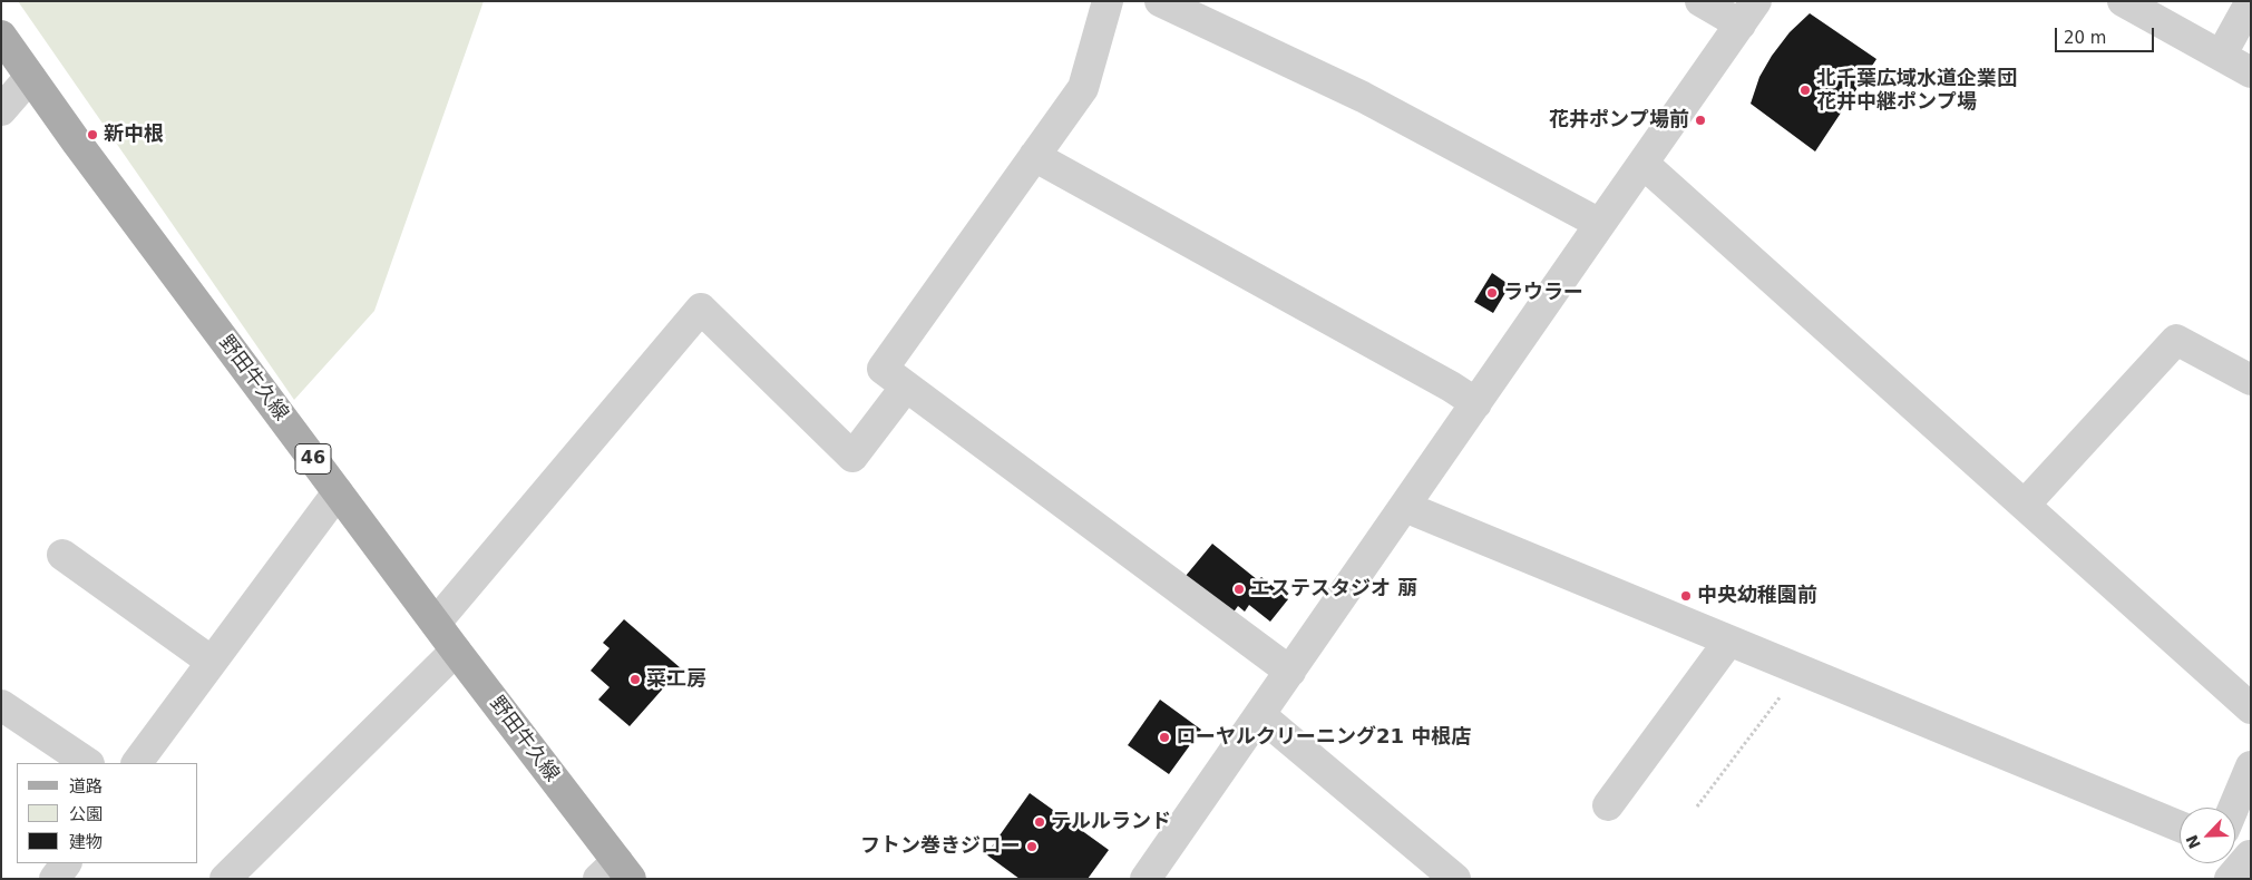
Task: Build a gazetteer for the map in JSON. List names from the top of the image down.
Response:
{
  "streets": {
    "main road": ["野田牛久線", "46"]
  },
  "places": [
    "北千葉広域水道企業団 花井中継ポンプ場",
    "花井ポンプ場前",
    "新中根",
    "ラウラー",
    "エステスタジオ 萠",
    "中央幼稚園前",
    "菜工房",
    "ローヤルクリーニング21 中根店",
    "テルルランド",
    "フトン巻きジロー"
  ],
  "legend": ["道路", "公園", "建物"],
  "scale_bar": "20 m",
  "north": "bottom left"
}
